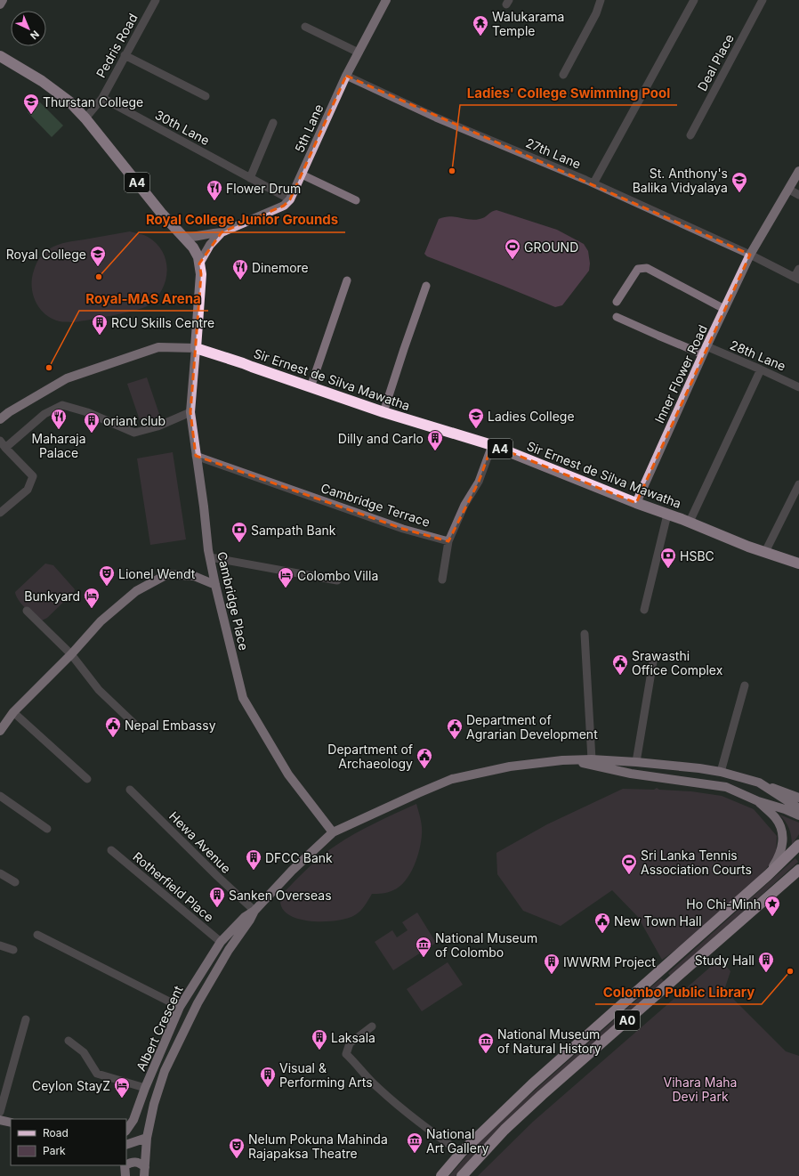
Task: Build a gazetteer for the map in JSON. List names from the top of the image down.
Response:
{
  "streets": {
    "highway": ["A4", "Sir Ernest de Silva Mawatha", "A0"],
    "main road": [
      "5th Lane",
      "Inner Flower Road",
      "Cambridge Place",
      "Albert Crescent"
    ],
    "street": [
      "Pedris Road",
      "Deal Place",
      "30th Lane",
      "27th Lane",
      "28th Lane",
      "Cambridge Terrace",
      "Hewa Avenue",
      "Rotherfield Place"
    ]
  },
  "crossings": [
    ["Pedris Road", "30th Lane"],
    ["Pedris Road", "A4"],
    ["30th Lane", "5th Lane"],
    ["5th Lane", "27th Lane"],
    ["27th Lane", "Inner Flower Road"],
    ["A4", "Sir Ernest de Silva Mawatha"],
    ["A4", "Cambridge Place"],
    ["28th Lane", "Inner Flower Road"],
    ["Inner Flower Road", "Sir Ernest de Silva Mawatha"],
    ["Sir Ernest de Silva Mawatha", "Cambridge Place"],
    ["Cambridge Terrace", "Cambridge Place"],
    ["Cambridge Place", "Albert Crescent"],
    ["Hewa Avenue", "Albert Crescent"],
    ["Rotherfield Place", "Albert Crescent"]
  ],
  "parks": ["Vihara Maha Devi Park"],
  "places": {
    "temple": ["Walukarama Temple"],
    "school or university": [
      "Thurstan College",
      "St. Anthony's Balika Vidyalaya",
      "Royal College",
      "Ladies College"
    ],
    "other": [
      "Ladies' College Swimming Pool",
      "Royal College Junior Grounds",
      "Royal-MAS Arena",
      "Colombo Public Library"
    ],
    "restaurant": ["Flower Drum", "Dinemore", "Maharaja Palace"],
    "sports": ["GROUND", "Sri Lanka Tennis Association Courts"],
    "building": [
      "RCU Skills Centre",
      "oriant club",
      "Dilly and Carlo",
      "DFCC Bank",
      "Sanken Overseas",
      "Study Hall",
      "IWWRM Project",
      "Laksala",
      "Visual & Performing Arts"
    ],
    "bank": ["Sampath Bank", "HSBC"],
    "theatre": ["Lionel Wendt", "Nelum Pokuna Mahinda Rajapaksa Theatre"],
    "hotel": ["Colombo Villa", "Bunkyard", "Ceylon StayZ"],
    "public building": [
      "Srawasthi Office Complex",
      "Nepal Embassy",
      "Department of Agrarian Development",
      "Department of Archaeology",
      "New Town Hall"
    ],
    "place": ["Ho Chi-Minh"],
    "museum": ["National Museum of Colombo", "National Museum of Natural History", "National Art Gallery"]
  },
  "legend": ["Road", "Park"],
  "north": "bottom right"
}
